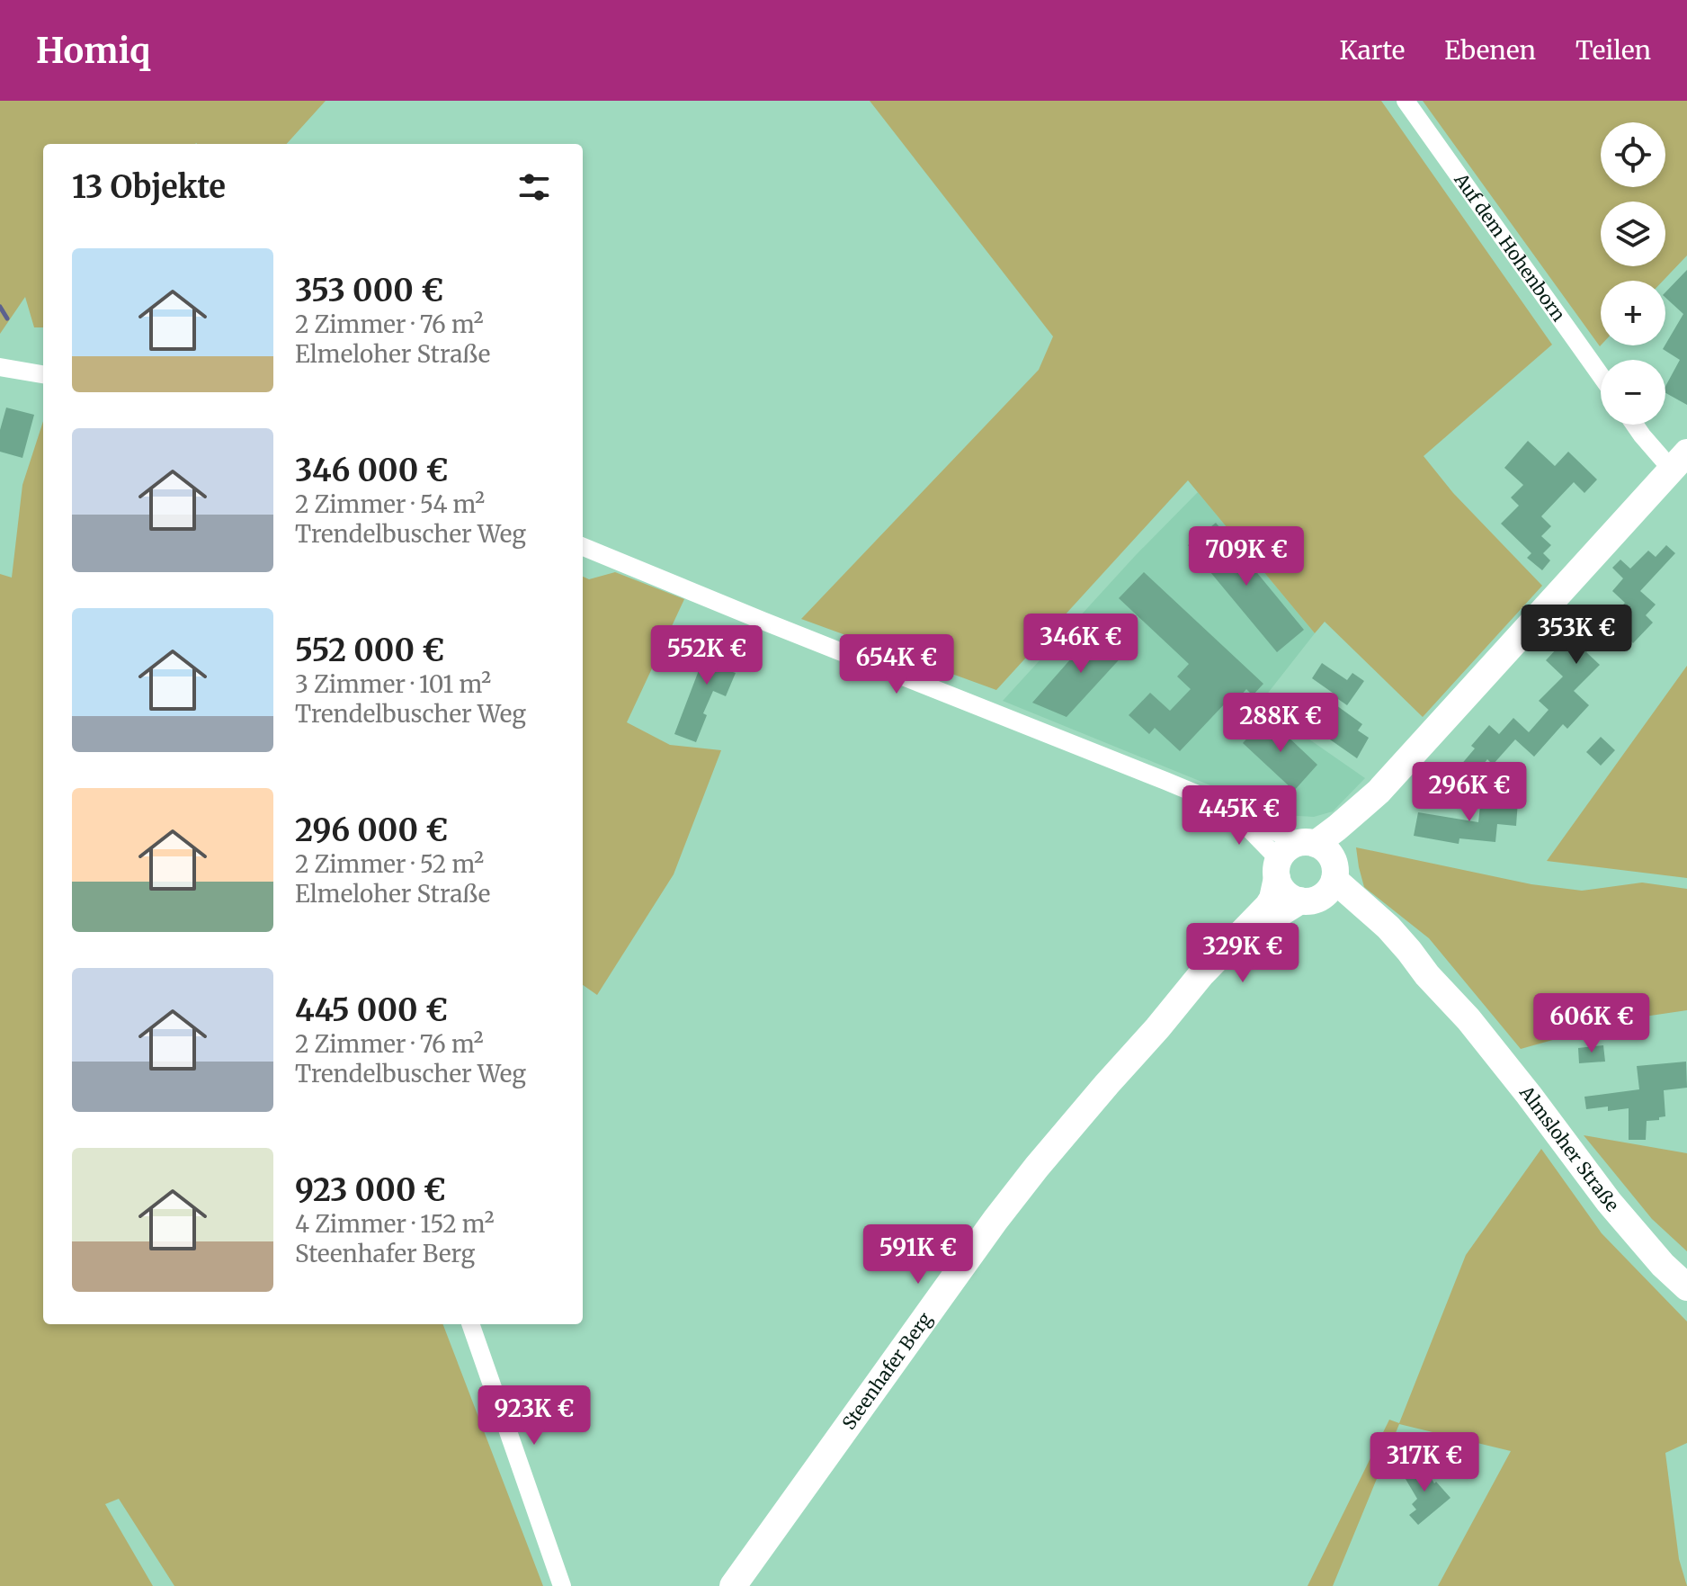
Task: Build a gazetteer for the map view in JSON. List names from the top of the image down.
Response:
{
  "streets": {
    "street": ["Auf dem Hohenborn", "Almsloher Straße", "Steenhafer Berg"]
  },
  "crossings": [
    ["Almsloher Straße", "Steenhafer Berg"]
  ],
  "page": {
    "header": "Homiq",
    "nav": ["Karte", "Ebenen", "Teilen"],
    "map_buttons": ["+", "−"],
    "heading": "13 Objekte",
    "list": [
      {
        "name": "353 000 €",
        "note": "2 Zimmer · 76 m² · Elmeloher Straße"
      },
      {
        "name": "346 000 €",
        "note": "2 Zimmer · 54 m² · Trendelbuscher Weg"
      },
      {
        "name": "552 000 €",
        "note": "3 Zimmer · 101 m² · Trendelbuscher Weg"
      },
      {
        "name": "296 000 €",
        "note": "2 Zimmer · 52 m² · Elmeloher Straße"
      },
      {
        "name": "445 000 €",
        "note": "2 Zimmer · 76 m² · Trendelbuscher Weg"
      },
      {
        "name": "923 000 €",
        "note": "4 Zimmer · 152 m² · Steenhafer Berg"
      }
    ],
    "price": [
      "709K €",
      "353K €",
      "346K €",
      "552K €",
      "654K €",
      "288K €",
      "296K €",
      "445K €",
      "329K €",
      "606K €",
      "591K €",
      "923K €",
      "317K €"
    ]
  }
}
